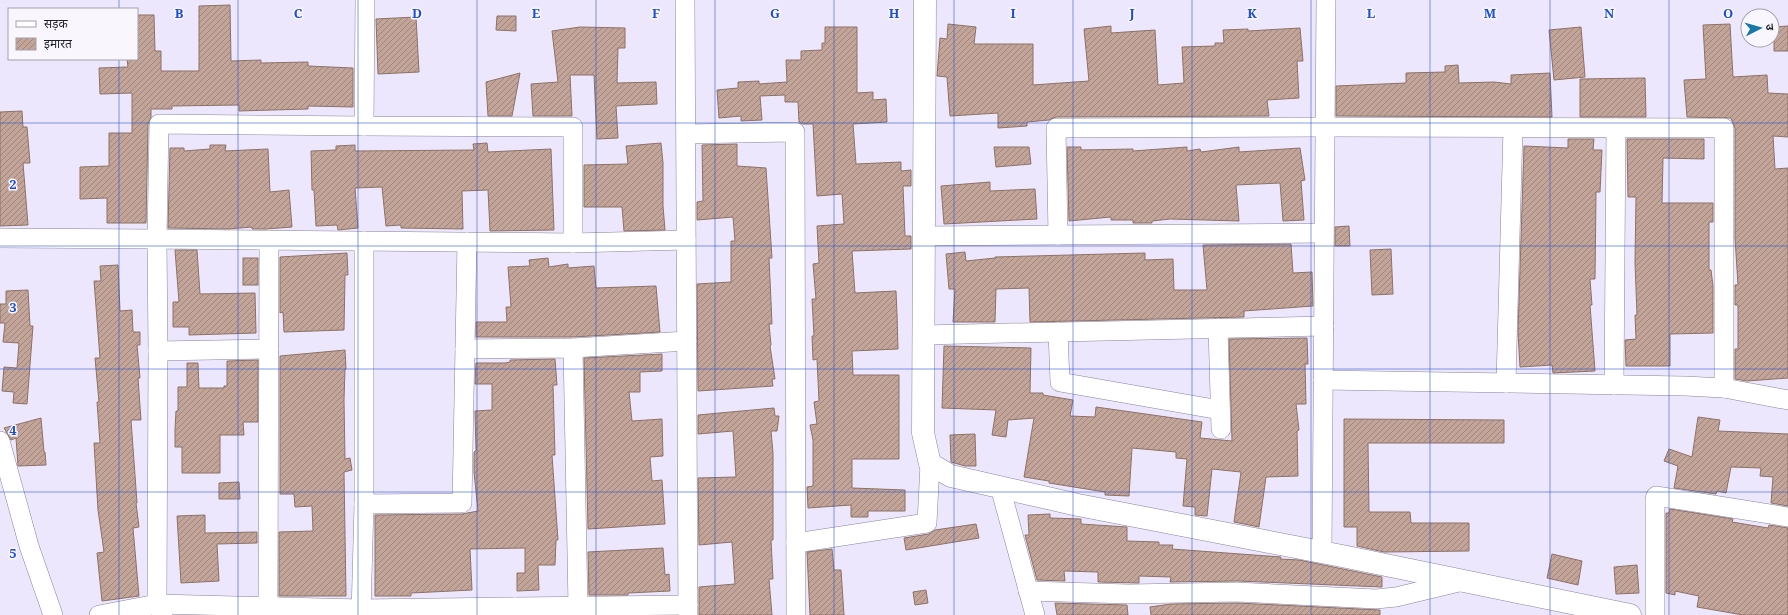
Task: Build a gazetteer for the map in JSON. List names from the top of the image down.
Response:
{
  "legend": ["सड़क", "इमारत"],
  "north": "right",
  "grid": {
    "columns": [
      "B",
      "C",
      "D",
      "E",
      "F",
      "G",
      "H",
      "I",
      "J",
      "K",
      "L",
      "M",
      "N",
      "O"
    ],
    "rows": [
      "2",
      "3",
      "4",
      "5"
    ]
  }
}
